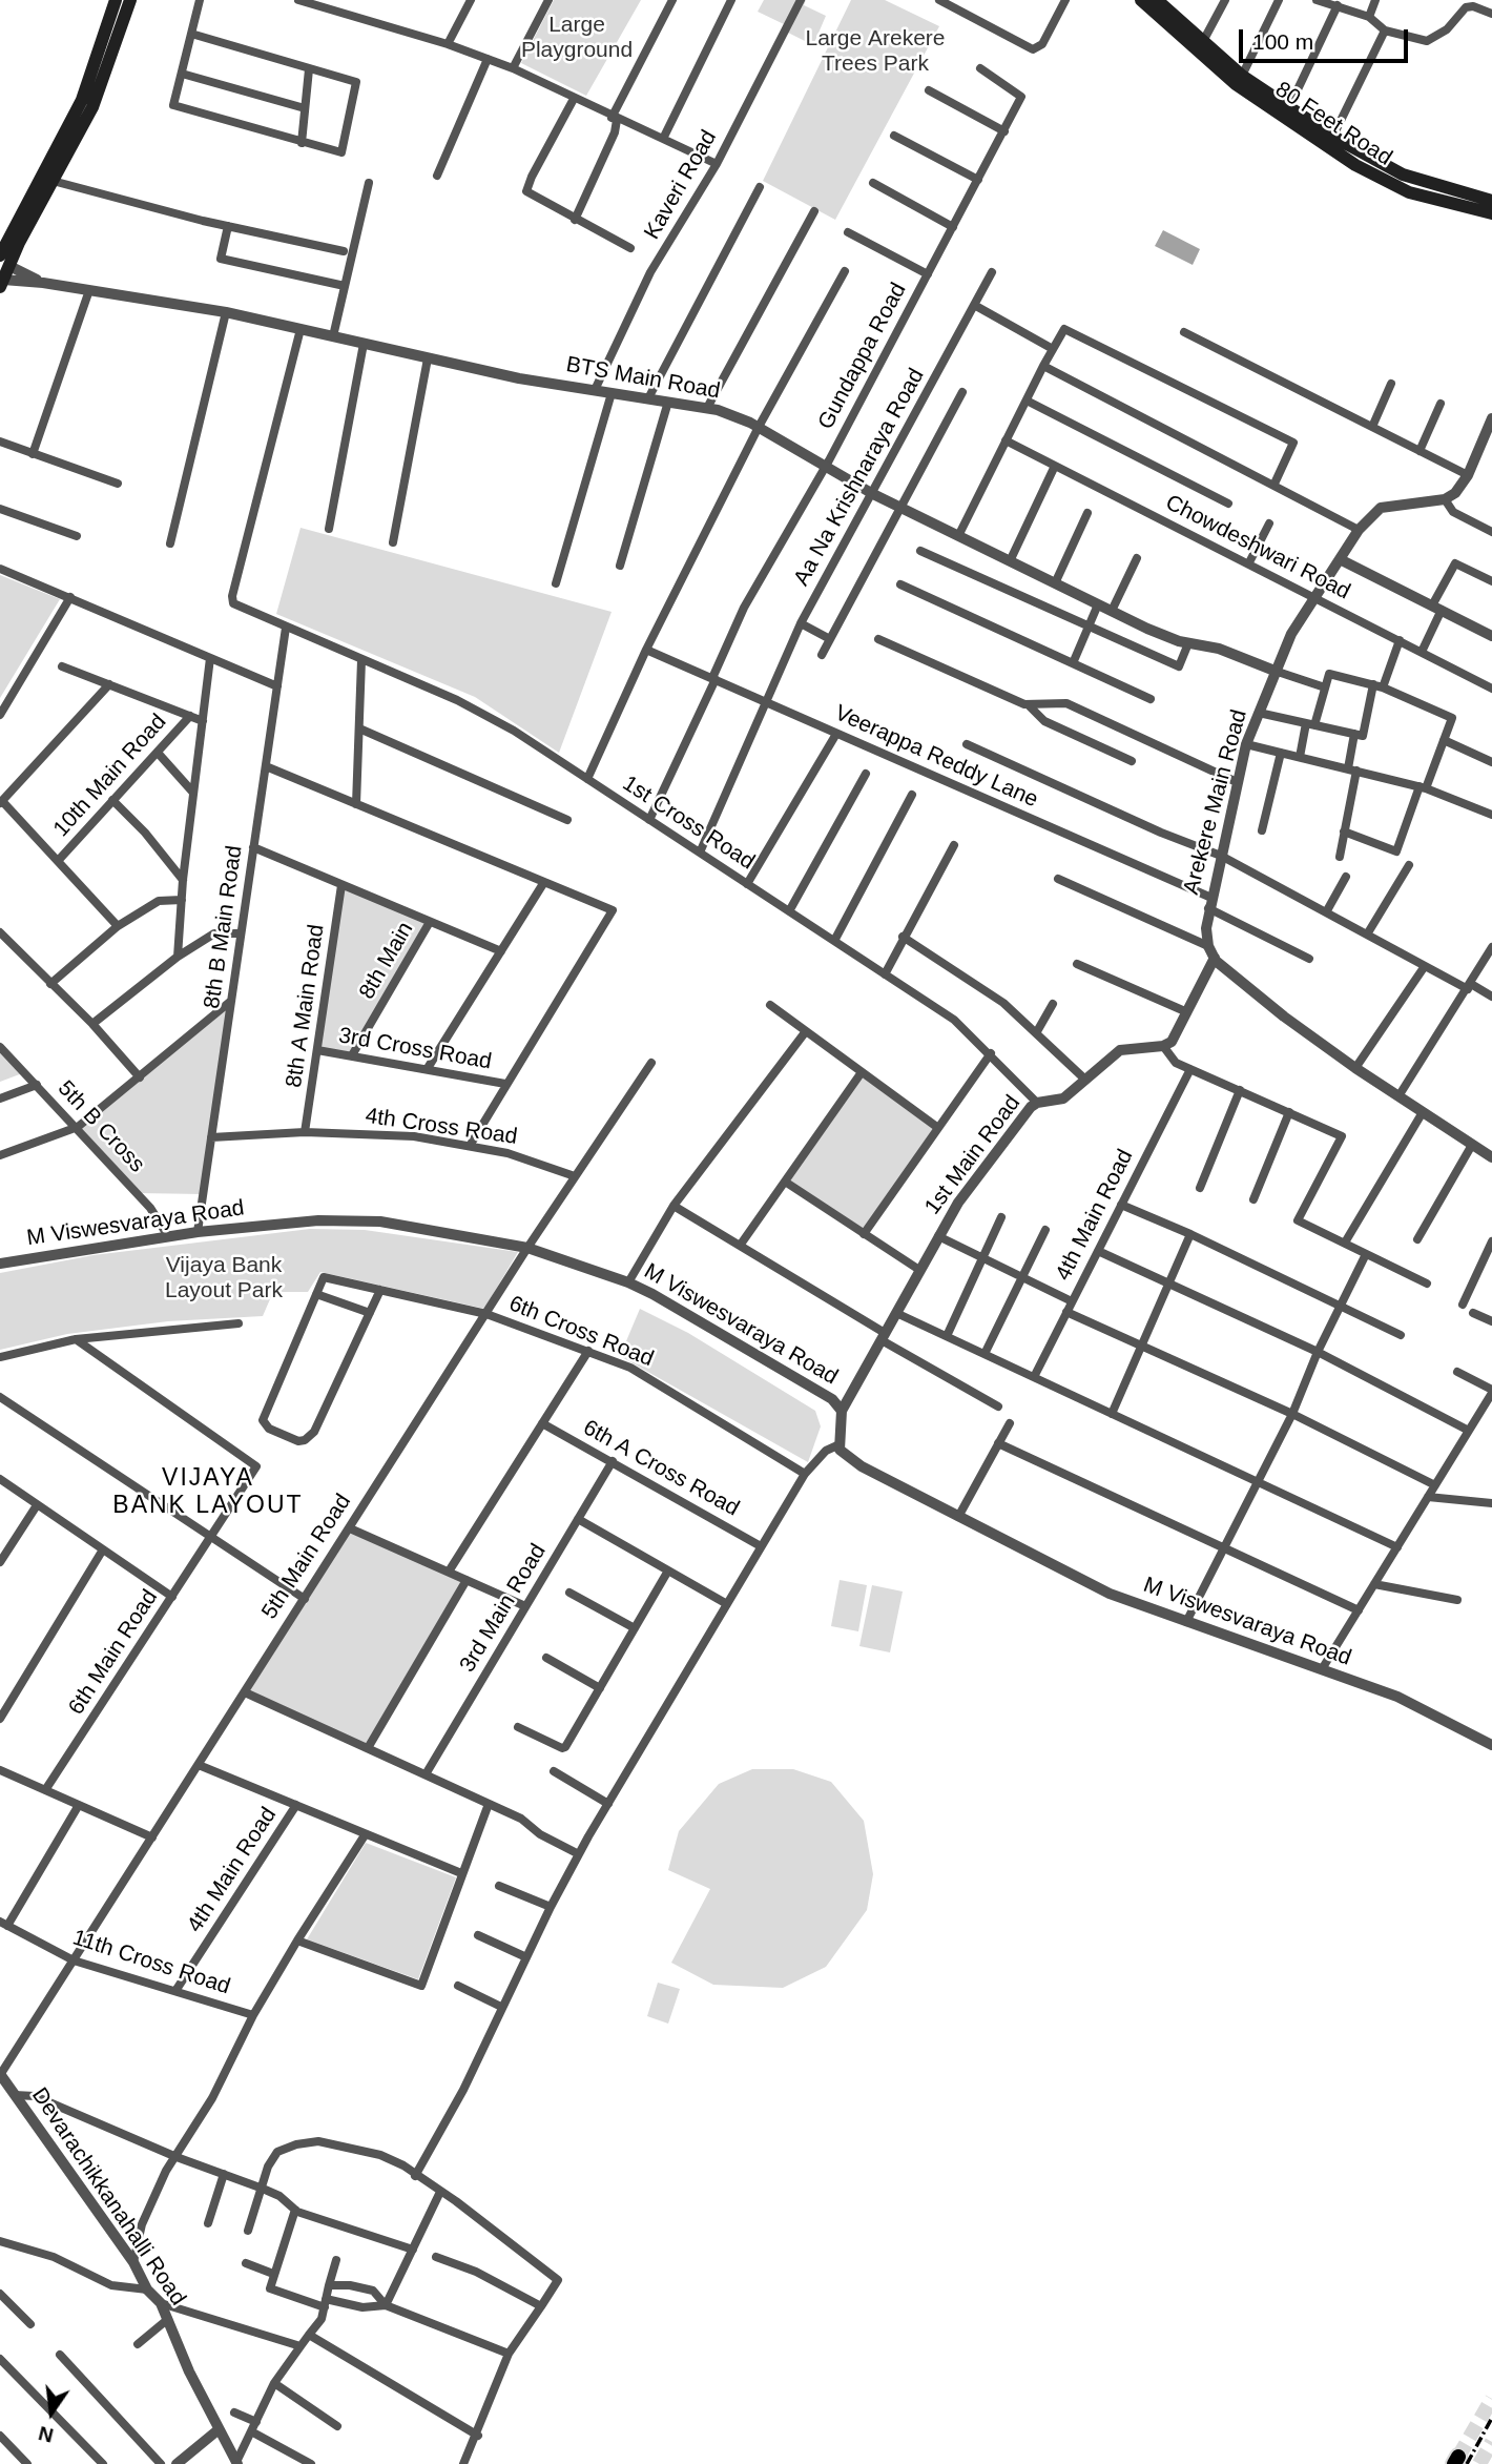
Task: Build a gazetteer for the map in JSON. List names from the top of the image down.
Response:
{
  "streets": {
    "main road": ["80 Feet Road"],
    "street": [
      "Kaveri Road",
      "Gundappa Road",
      "BTS Main Road",
      "Aa Na Krishnaraya Road",
      "Chowdeshwari Road",
      "Veerappa Reddy Lane",
      "10th Main Road",
      "Arekere Main Road",
      "1st Cross Road",
      "8th B Main Road",
      "8th Main",
      "8th A Main Road",
      "3rd Cross Road",
      "5th B Cross",
      "4th Cross Road",
      "1st Main Road",
      "4th Main Road",
      "M Viswesvaraya Road",
      "6th Cross Road",
      "6th A Cross Road",
      "5th Main Road",
      "3rd Main Road",
      "6th Main Road",
      "11th Cross Road",
      "Devarachikkanahalli Road"
    ]
  },
  "crossings": [
    ["Kaveri Road", "BTS Main Road"],
    ["Gundappa Road", "BTS Main Road"],
    ["Gundappa Road", "Veerappa Reddy Lane"],
    ["Gundappa Road", "1st Cross Road"],
    ["BTS Main Road", "Aa Na Krishnaraya Road"],
    ["BTS Main Road", "Arekere Main Road"],
    ["BTS Main Road", "1st Cross Road"],
    ["Aa Na Krishnaraya Road", "Veerappa Reddy Lane"],
    ["Aa Na Krishnaraya Road", "1st Cross Road"],
    ["Chowdeshwari Road", "Arekere Main Road"],
    ["Veerappa Reddy Lane", "Arekere Main Road"],
    ["1st Cross Road", "8th B Main Road"],
    ["1st Cross Road", "1st Main Road"],
    ["8th B Main Road", "4th Cross Road"],
    ["8th B Main Road", "M Viswesvaraya Road"],
    ["8th Main", "3rd Cross Road"],
    ["8th A Main Road", "3rd Cross Road"],
    ["8th A Main Road", "4th Cross Road"],
    ["5th B Cross", "M Viswesvaraya Road"],
    ["4th Cross Road", "5th Main Road"],
    ["1st Main Road", "M Viswesvaraya Road"],
    ["4th Main Road", "11th Cross Road"],
    ["M Viswesvaraya Road", "5th Main Road"],
    ["6th Cross Road", "5th Main Road"],
    ["6th A Cross Road", "3rd Main Road"],
    ["5th Main Road", "11th Cross Road"],
    ["5th Main Road", "Devarachikkanahalli Road"]
  ],
  "districts": ["VIJAYA BANK LAYOUT"],
  "parks": ["Large Playground", "Large Arekere Trees Park", "Vijaya Bank Layout Park"],
  "scale_bar": "100 m",
  "north": "bottom"
}
